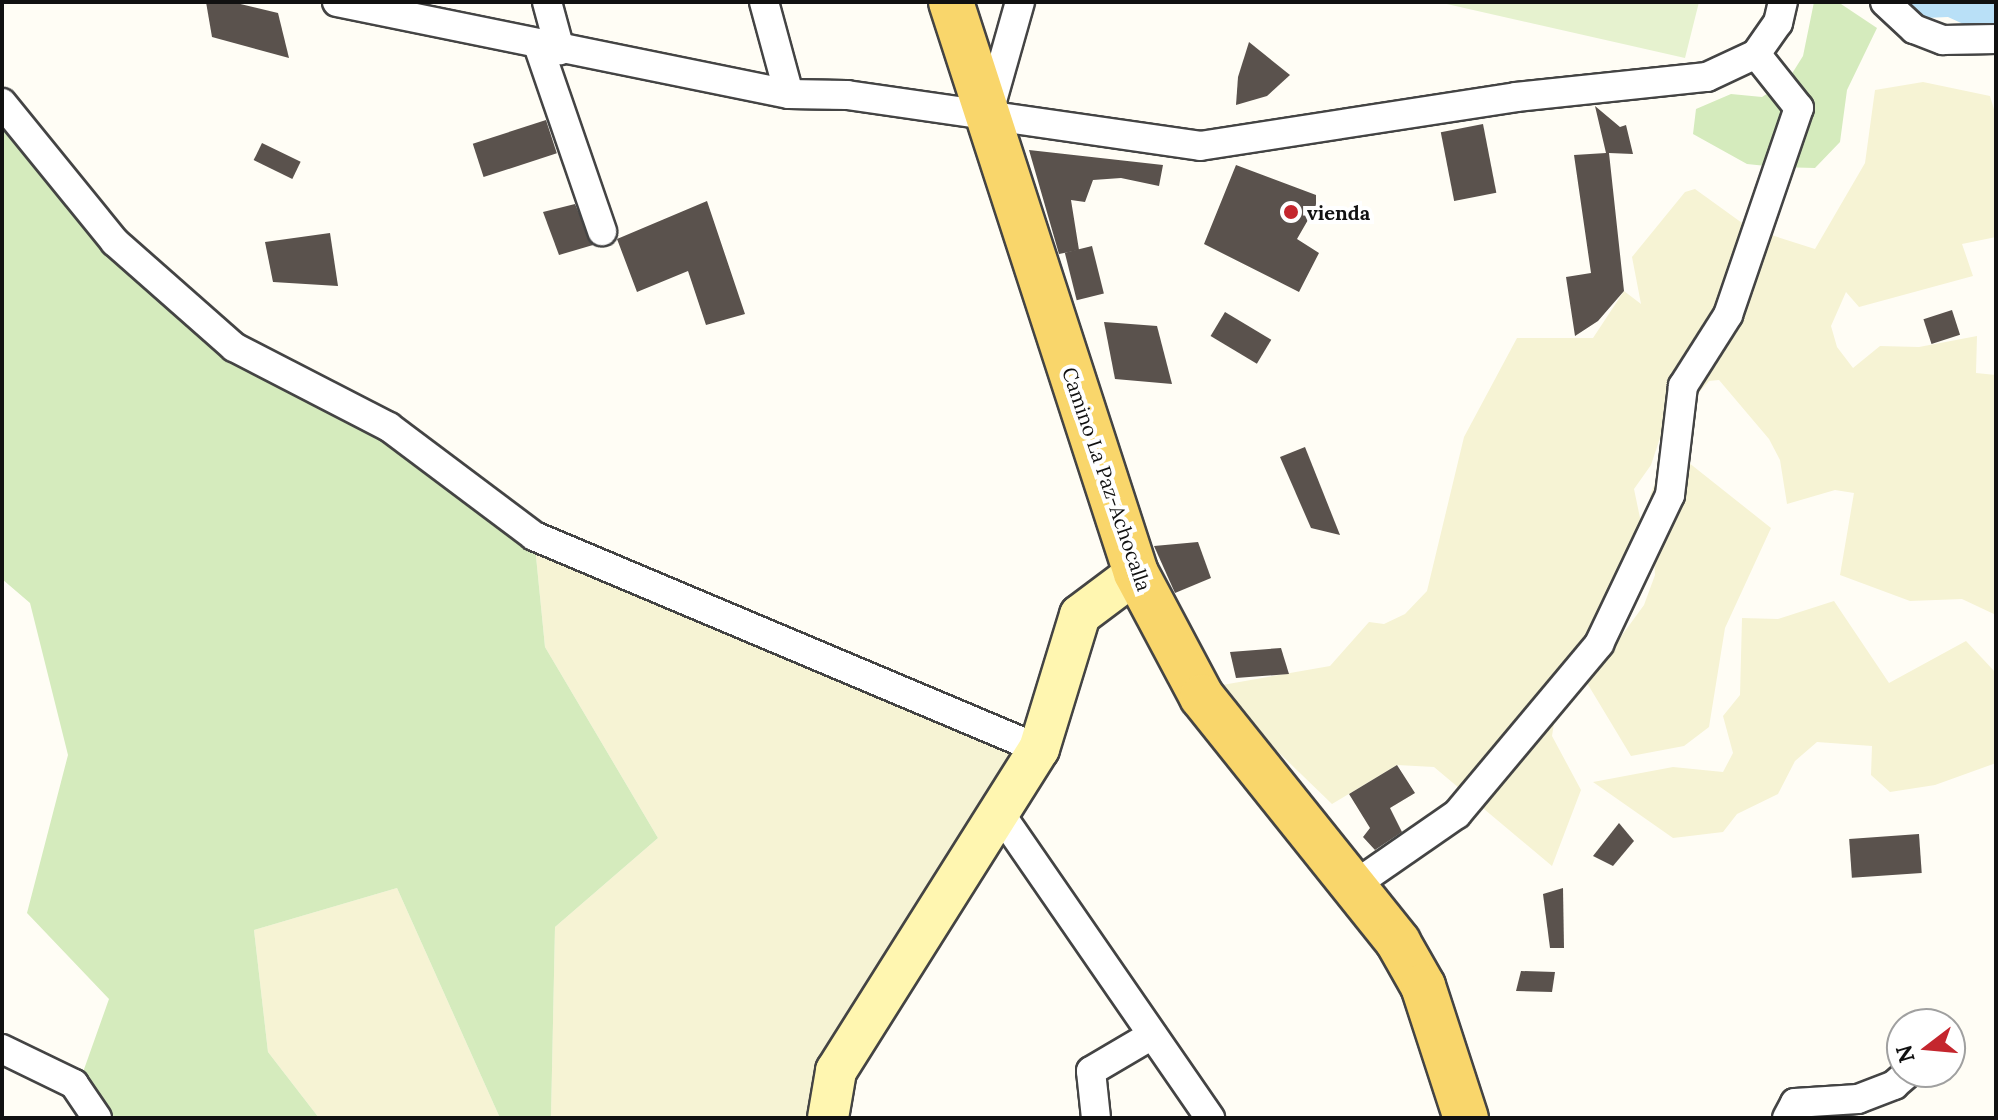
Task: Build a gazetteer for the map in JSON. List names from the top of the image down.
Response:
{
  "streets": {
    "main road": ["Camino La Paz-Achocalla"]
  },
  "places": ["vienda"],
  "north": "left"
}
